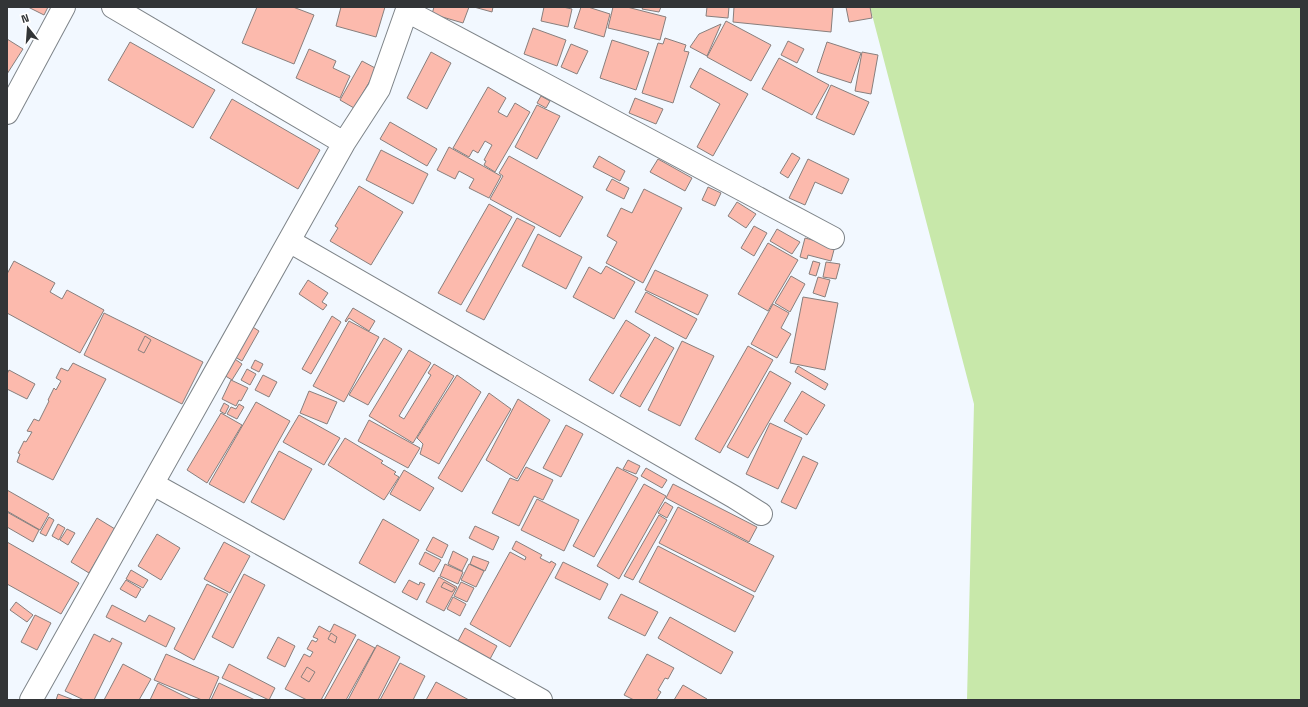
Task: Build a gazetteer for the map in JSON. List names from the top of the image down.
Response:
{
  "north": "top"
}
